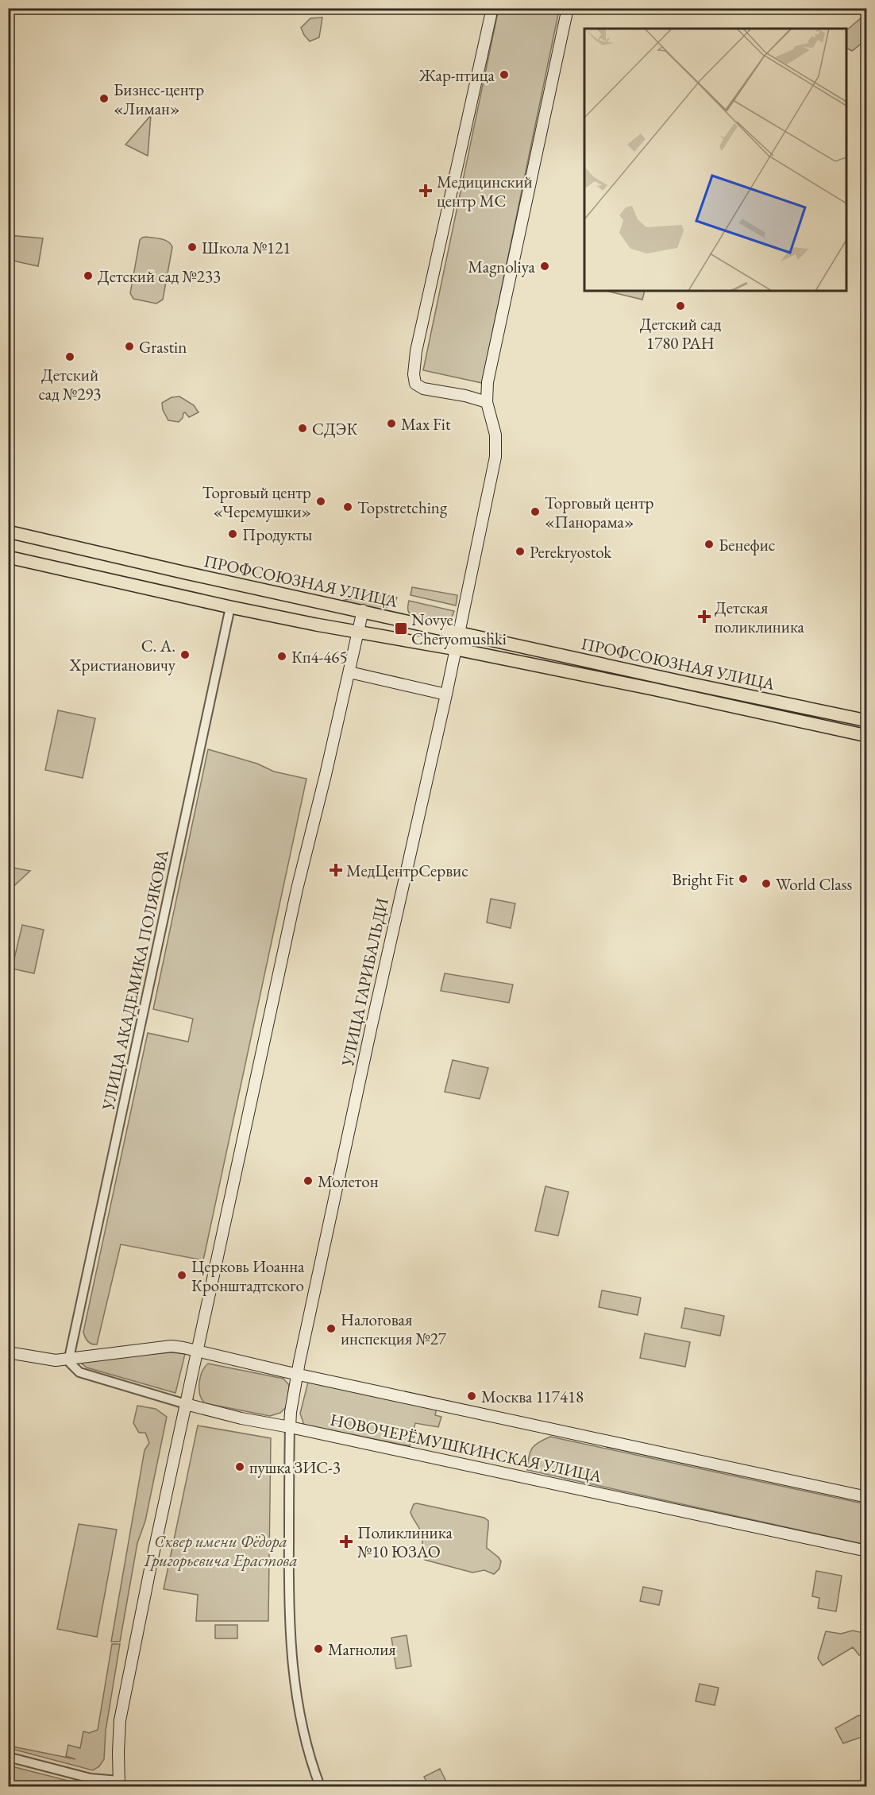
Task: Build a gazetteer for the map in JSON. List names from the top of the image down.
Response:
{
  "streets": {
    "main road": ["ПРОФСОЮЗНАЯ УЛИЦА"],
    "street": ["УЛИЦА АКАДЕМИКА ПОЛЯКОВА", "УЛИЦА ГАРИБАЛЬДИ", "НОВОЧЕРЁМУШКИНСКАЯ УЛИЦА"]
  },
  "crossings": [
    ["ПРОФСОЮЗНАЯ УЛИЦА", "УЛИЦА АКАДЕМИКА ПОЛЯКОВА"],
    ["ПРОФСОЮЗНАЯ УЛИЦА", "УЛИЦА ГАРИБАЛЬДИ"],
    ["УЛИЦА АКАДЕМИКА ПОЛЯКОВА", "НОВОЧЕРЁМУШКИНСКАЯ УЛИЦА"],
    ["УЛИЦА ГАРИБАЛЬДИ", "НОВОЧЕРЁМУШКИНСКАЯ УЛИЦА"]
  ],
  "parks": ["Сквер имени Фёдора Григорьевича Ерастова"],
  "places": {
    "other": [
      "Жар-птица",
      "Бизнес-центр «Лиман»",
      "Школа №121",
      "Magnoliya",
      "Детский сад №233",
      "Детский сад 1780 РАН",
      "Grastin",
      "Детский сад №293",
      "Max Fit",
      "СДЭК",
      "Торговый центр «Черемушки»",
      "Topstretching",
      "Торговый центр «Панорама»",
      "Продукты",
      "Бенефис",
      "Perekryostok",
      "С. А. Христиановичу",
      "Кп4-465",
      "Bright Fit",
      "World Class",
      "Молетон",
      "Церковь Иоанна Кронштадтского",
      "Налоговая инспекция №27",
      "Москва 117418",
      "пушка ЗИС-3",
      "Магнолия"
    ],
    "health": [
      "Медицинский центр МС",
      "Детская поликлиника",
      "МедЦентрСервис",
      "Поликлиника №10 ЮЗАО"
    ],
    "transit": ["Novye Cheryomushki"]
  }
}
